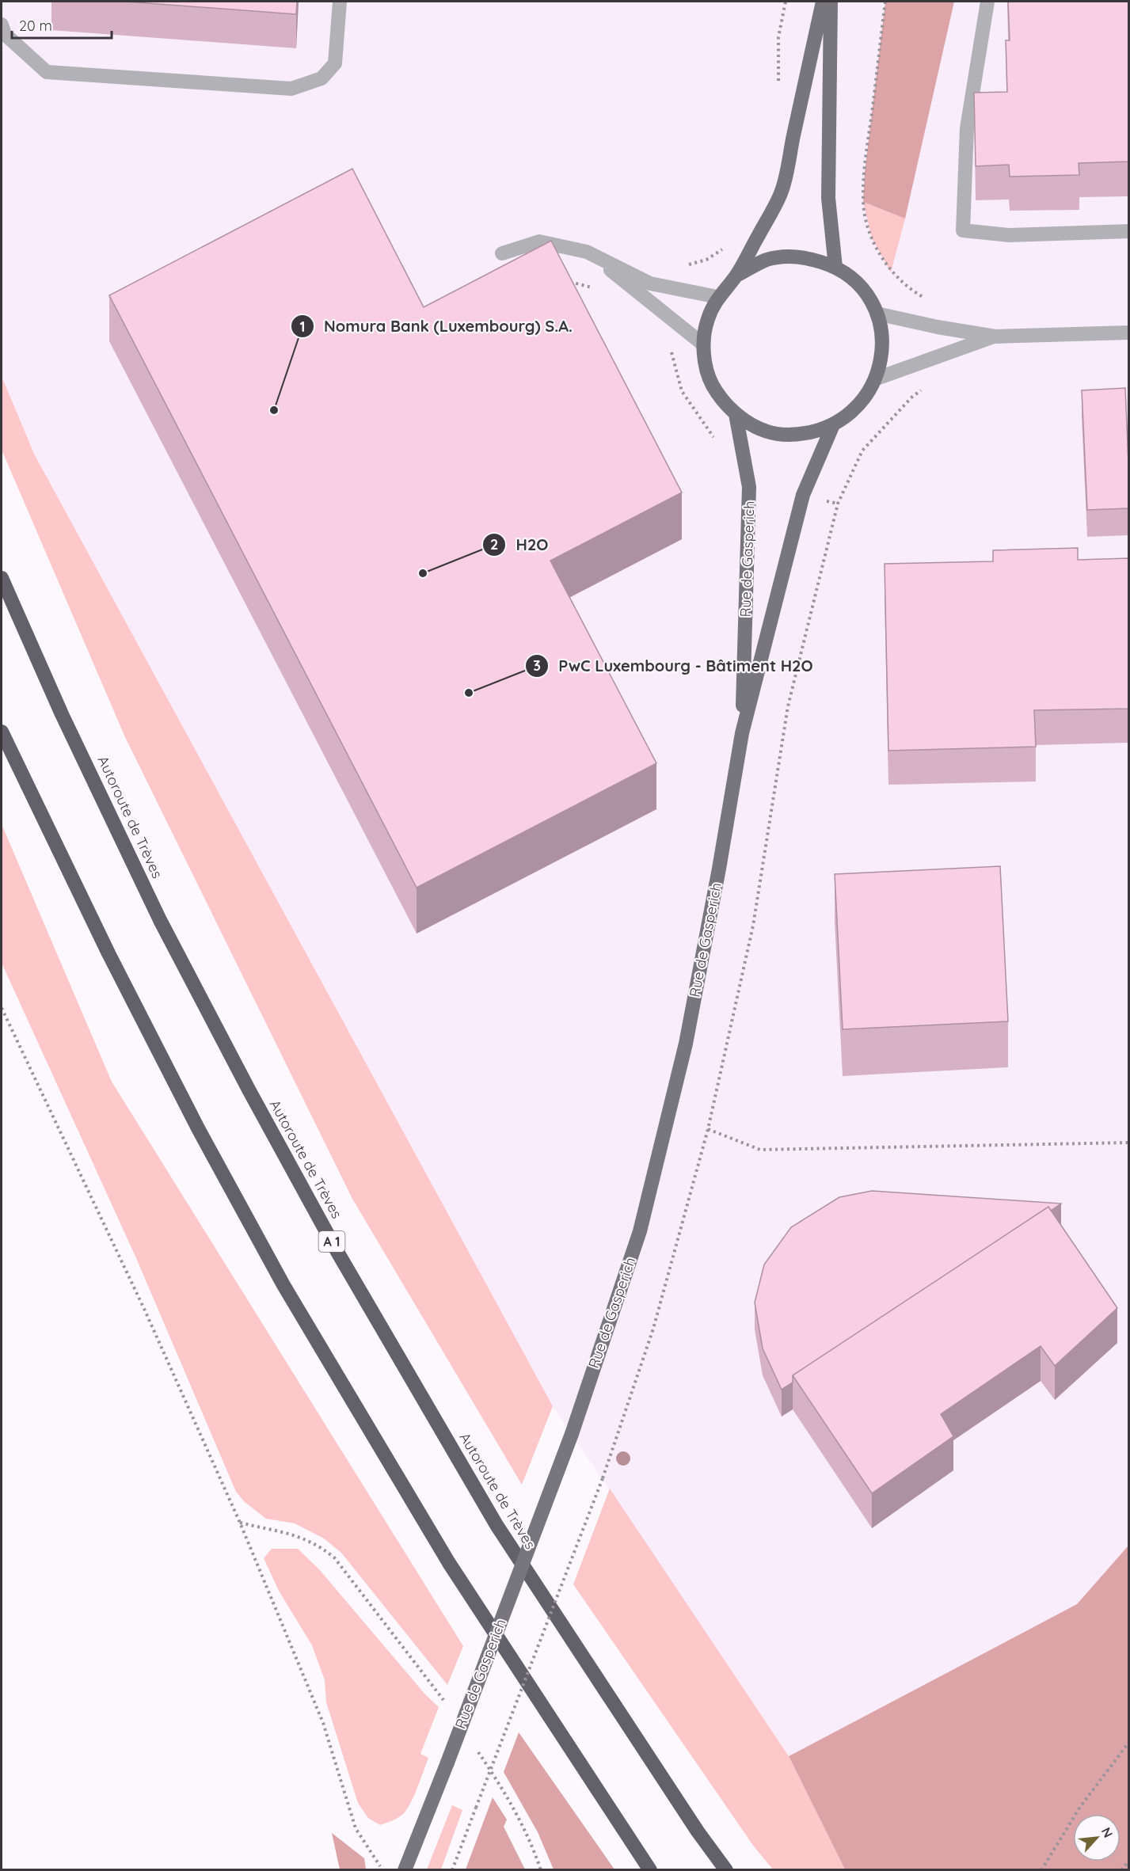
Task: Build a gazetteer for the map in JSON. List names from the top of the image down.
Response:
{
  "streets": {
    "highway": ["Autoroute de Trèves", "A 1"],
    "main road": ["Rue de Gasperich"]
  },
  "places": ["Nomura Bank (Luxembourg) S.A.", "H2O", "PwC Luxembourg - Bâtiment H2O"],
  "scale_bar": "20 m",
  "north": "top right"
}
